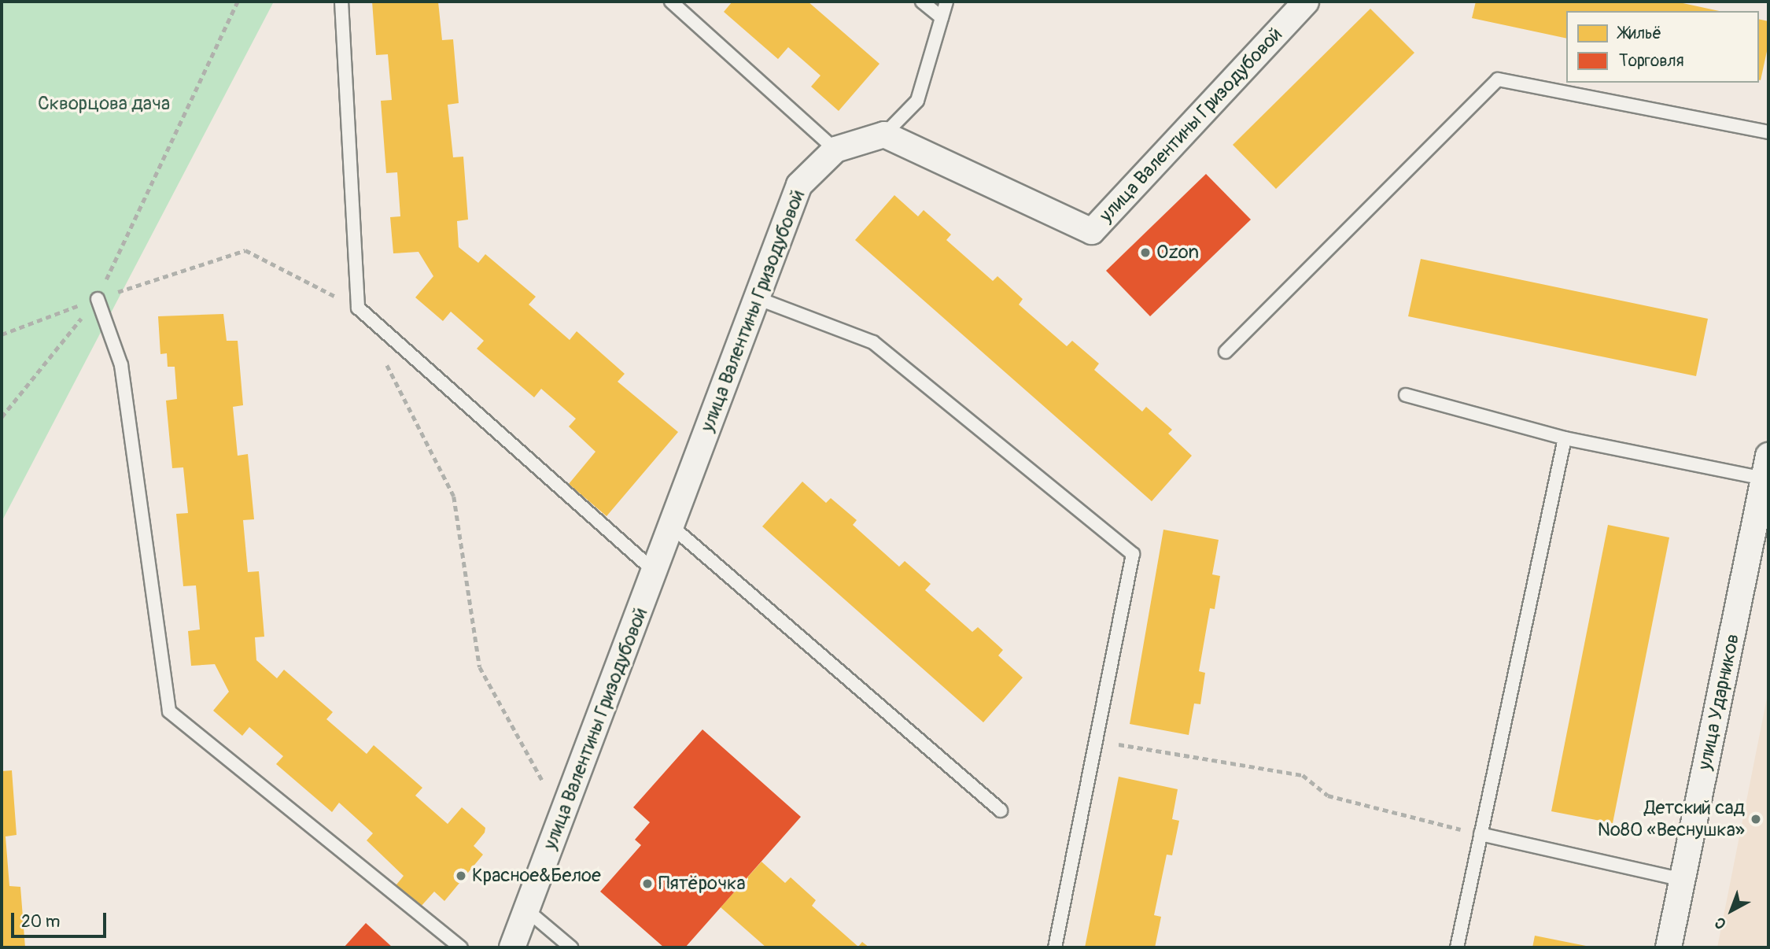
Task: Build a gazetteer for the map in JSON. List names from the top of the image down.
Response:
{
  "streets": {
    "street": ["улица Валентины Гризодубовой", "улица Ударников"]
  },
  "parks": ["Скворцова дача"],
  "places": [
    "Ozon",
    "Детский сад №80 «Веснушка»",
    "Красное&Белое",
    "Пятёрочка"
  ],
  "legend": ["Жильё", "Торговля"],
  "scale_bar": "20 m",
  "north": "bottom left"
}
